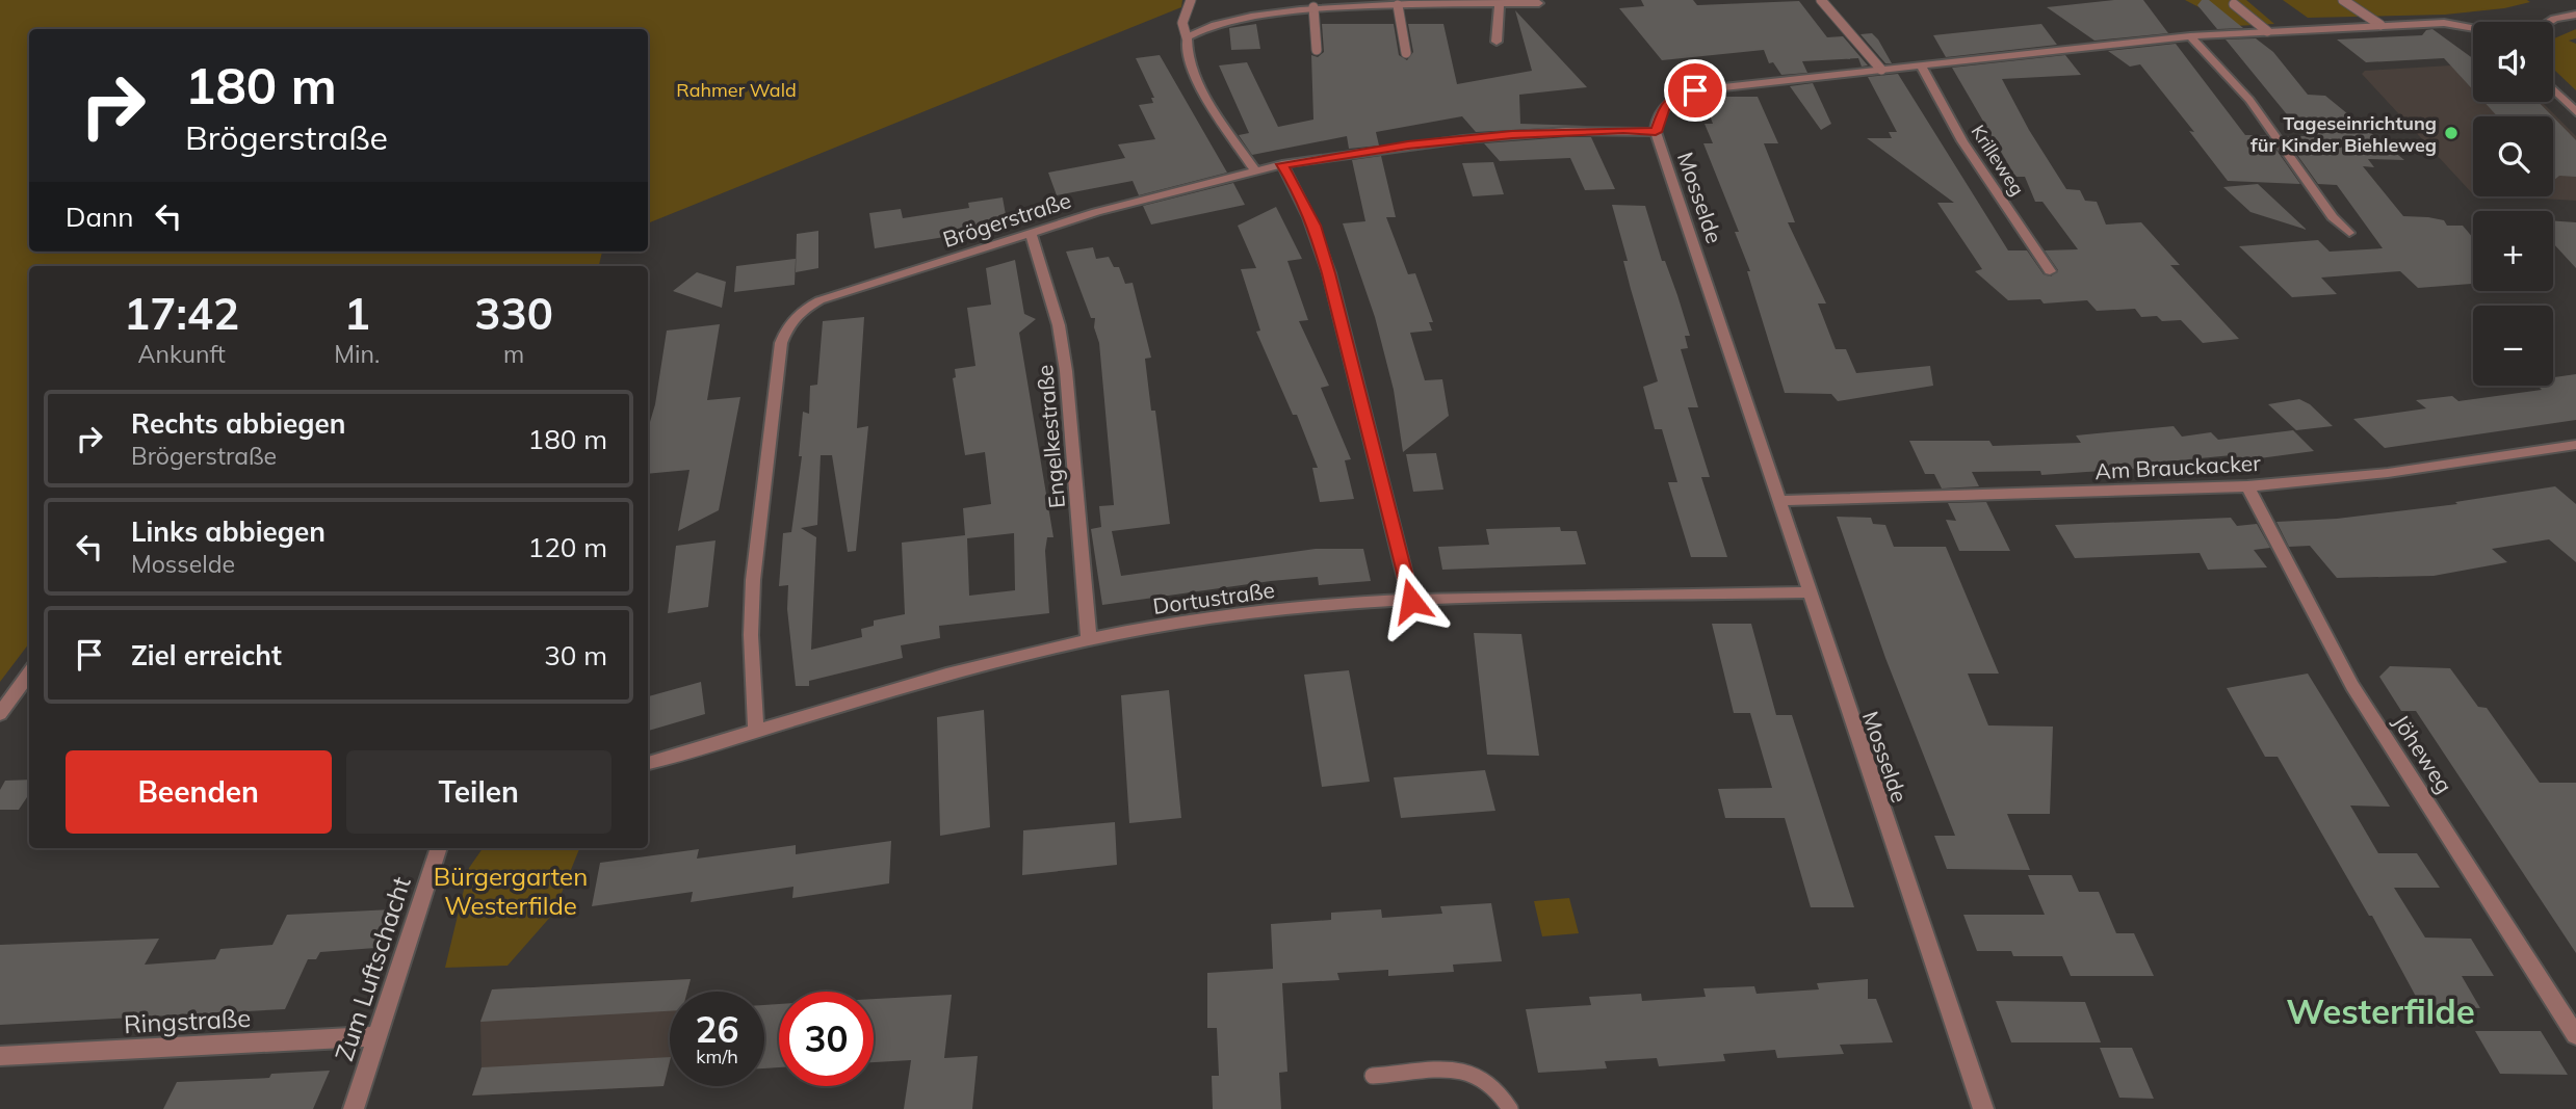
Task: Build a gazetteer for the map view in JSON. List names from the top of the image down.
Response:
{
  "streets": {
    "street": [
      "Krilleweg",
      "Mosselde",
      "Brögerstraße",
      "Engelkestraße",
      "Am Brauckacker",
      "Dortustraße",
      "Jöheweg",
      "Zum Luftschacht",
      "Ringstraße"
    ]
  },
  "crossings": [
    ["Krilleweg", "Mosselde"],
    ["Mosselde", "Brögerstraße"],
    ["Mosselde", "Am Brauckacker"],
    ["Mosselde", "Dortustraße"],
    ["Brögerstraße", "Engelkestraße"],
    ["Brögerstraße", "Dortustraße"],
    ["Engelkestraße", "Dortustraße"],
    ["Am Brauckacker", "Jöheweg"],
    ["Zum Luftschacht", "Ringstraße"]
  ],
  "districts": ["Westerfilde"],
  "parks": ["Rahmer Wald", "Bürgergarten Westerfilde"],
  "places": ["Tageseinrichtung für Kinder Biehleweg"],
  "page": {
    "map_buttons": ["+", "−"],
    "turn": ["180 m", "Brögerstraße"],
    "then": "Dann",
    "eta": [
      "17:42",
      "Ankunft",
      "1",
      "Min.",
      "330",
      "m"
    ],
    "list": [
      {
        "name": "Rechts abbiegen",
        "note": "Brögerstraße",
        "value": "180 m"
      },
      {
        "name": "Links abbiegen",
        "note": "Mosselde",
        "value": "120 m"
      },
      {
        "name": "Ziel erreicht",
        "value": "30 m"
      }
    ],
    "buttons": ["Beenden", "Teilen"],
    "speed": "26 km/h",
    "limit": "30"
  }
}
